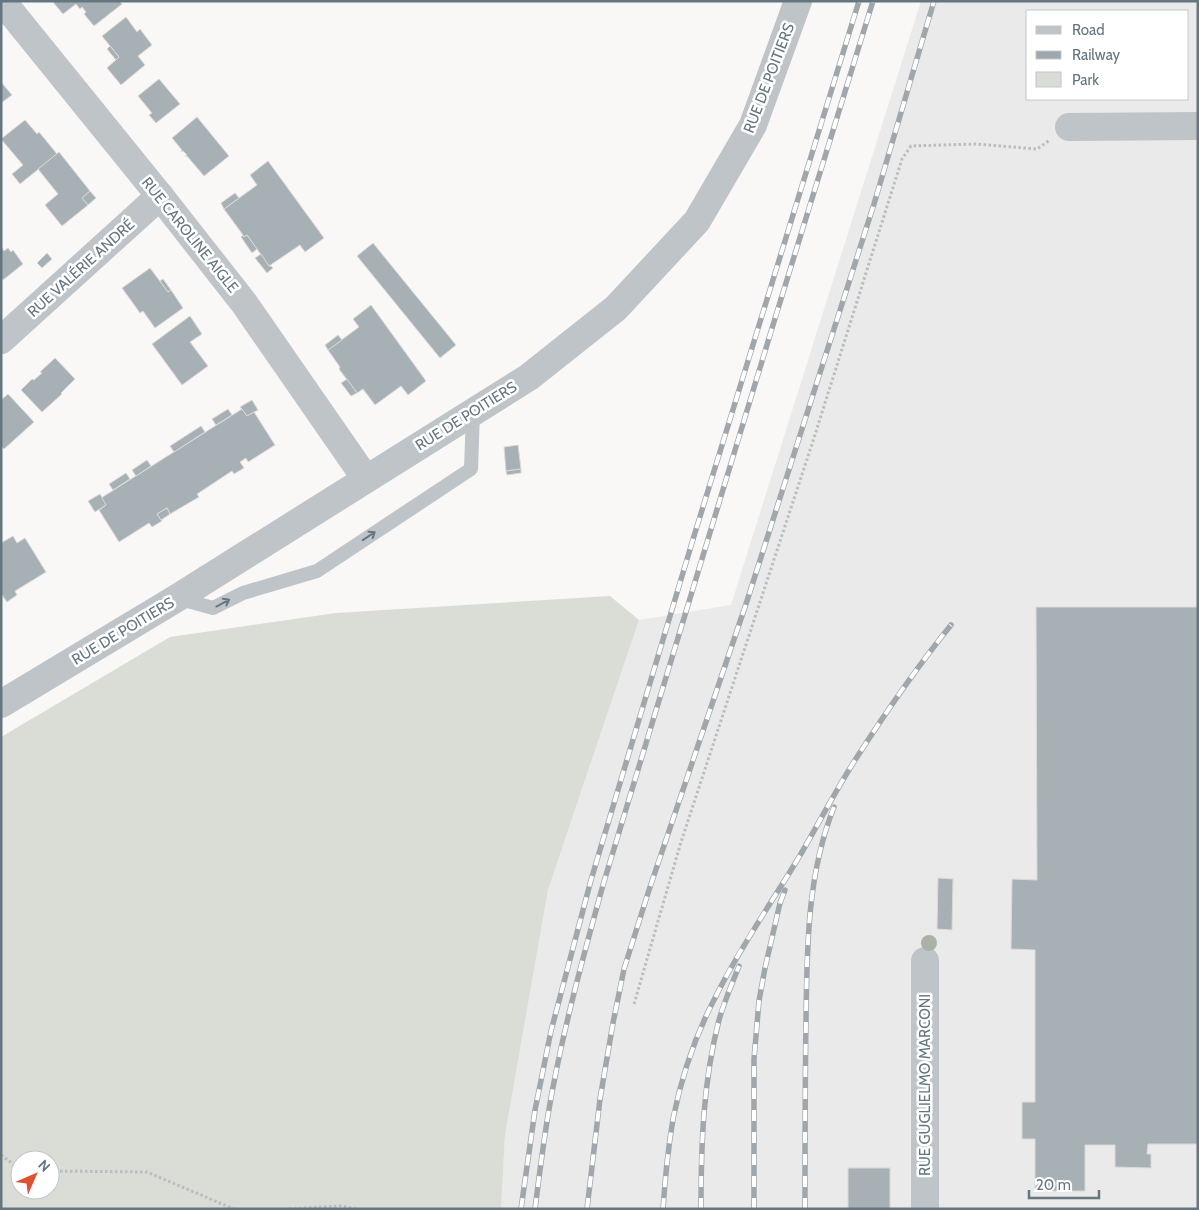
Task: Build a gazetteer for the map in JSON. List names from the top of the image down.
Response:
{
  "streets": {
    "street": [
      "RUE DE POITIERS",
      "RUE CAROLINE AIGLE",
      "RUE VALÉRIE ANDRÉ",
      "RUE GUGLIELMO MARCONI"
    ]
  },
  "crossings": [
    ["RUE DE POITIERS", "RUE CAROLINE AIGLE"],
    ["RUE CAROLINE AIGLE", "RUE VALÉRIE ANDRÉ"]
  ],
  "legend": ["Road", "Railway", "Park"],
  "scale_bar": "20 m",
  "north": "top right"
}
